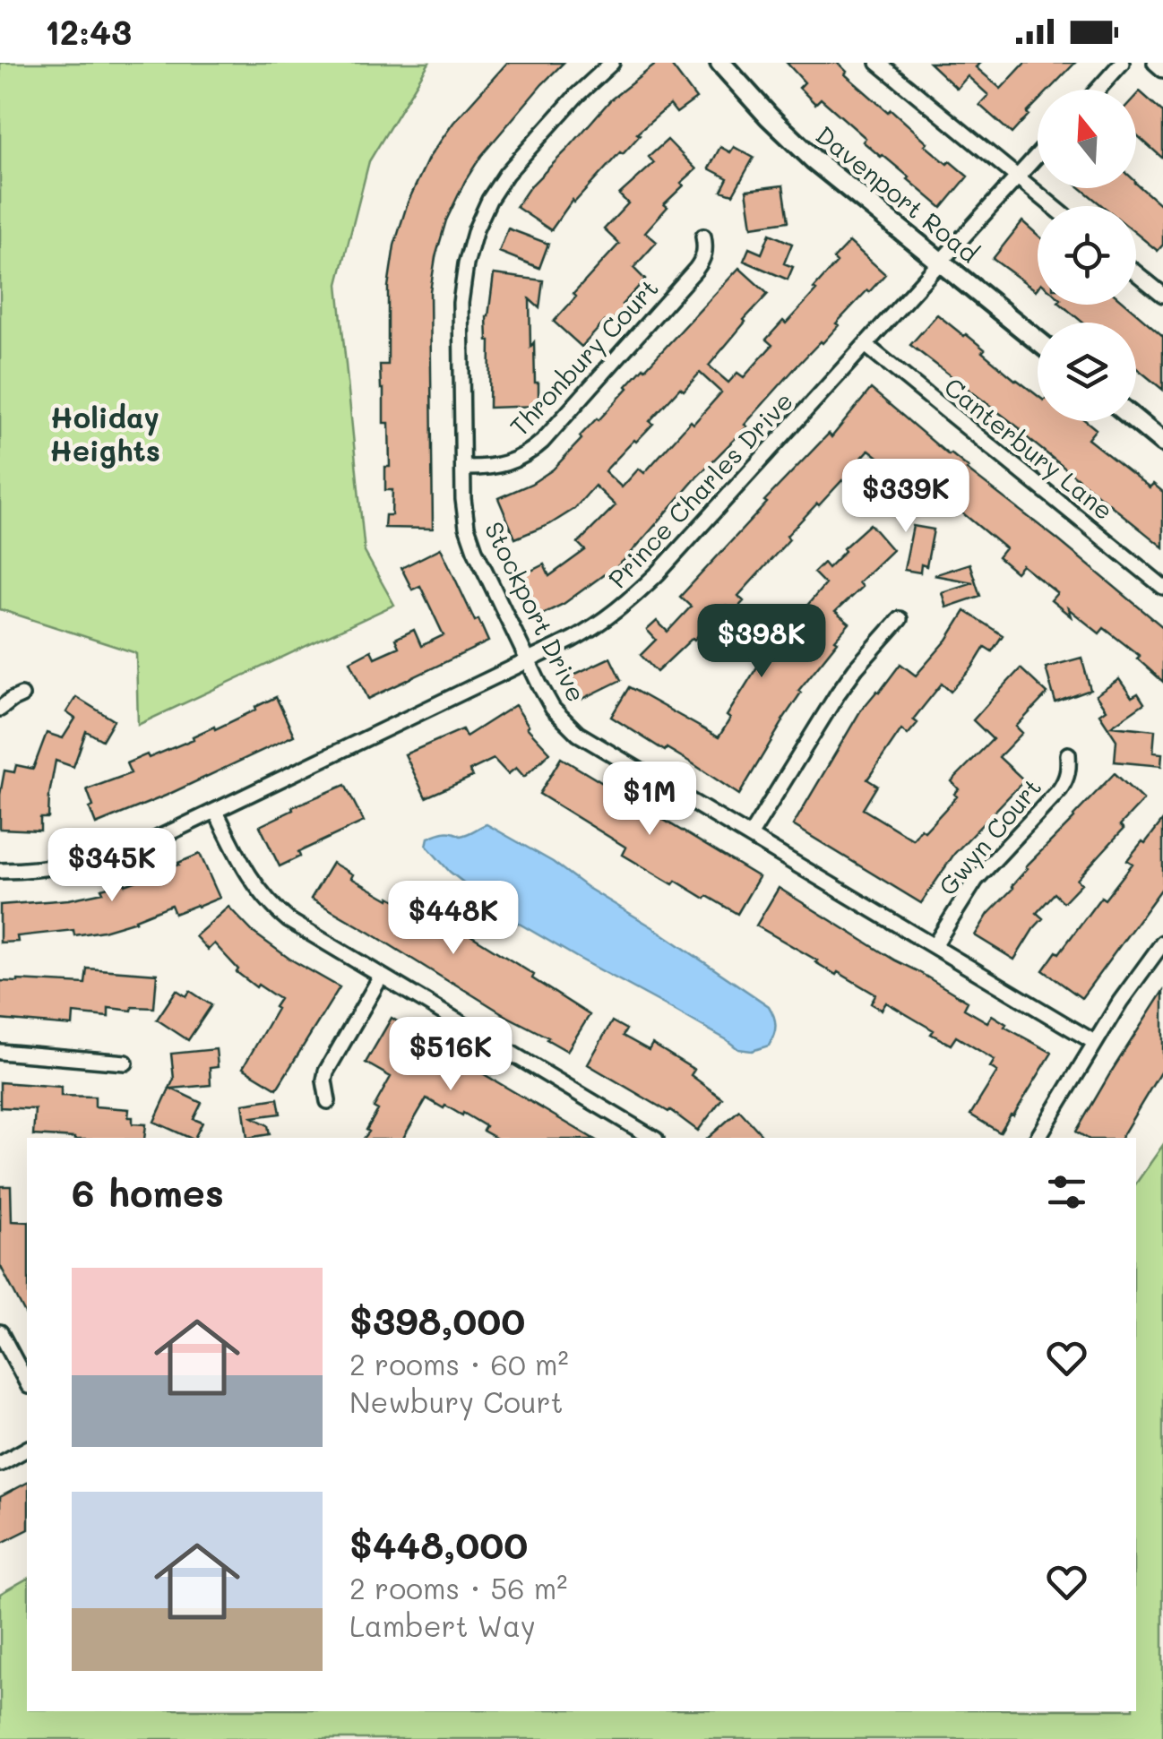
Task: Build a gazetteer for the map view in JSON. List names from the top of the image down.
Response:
{
  "streets": {
    "street": [
      "Davenport Road",
      "Thronbury Court",
      "Canterbury Lane",
      "Prince Charles Drive",
      "Stockport Drive",
      "Gwyn Court"
    ]
  },
  "crossings": [
    ["Davenport Road", "Prince Charles Drive"],
    ["Thronbury Court", "Stockport Drive"],
    ["Canterbury Lane", "Prince Charles Drive"],
    ["Prince Charles Drive", "Stockport Drive"],
    ["Stockport Drive", "Gwyn Court"]
  ],
  "districts": ["Holiday Heights"],
  "north": "top",
  "page": {
    "status": "12:43",
    "price": [
      "$339K",
      "$398K",
      "$1M",
      "$345K",
      "$448K",
      "$516K"
    ],
    "heading": "6 homes",
    "list": [
      {
        "name": "$398,000",
        "note": "2 rooms · 60 m² · Newbury Court"
      },
      {
        "name": "$448,000",
        "note": "2 rooms · 56 m² · Lambert Way"
      }
    ]
  }
}
